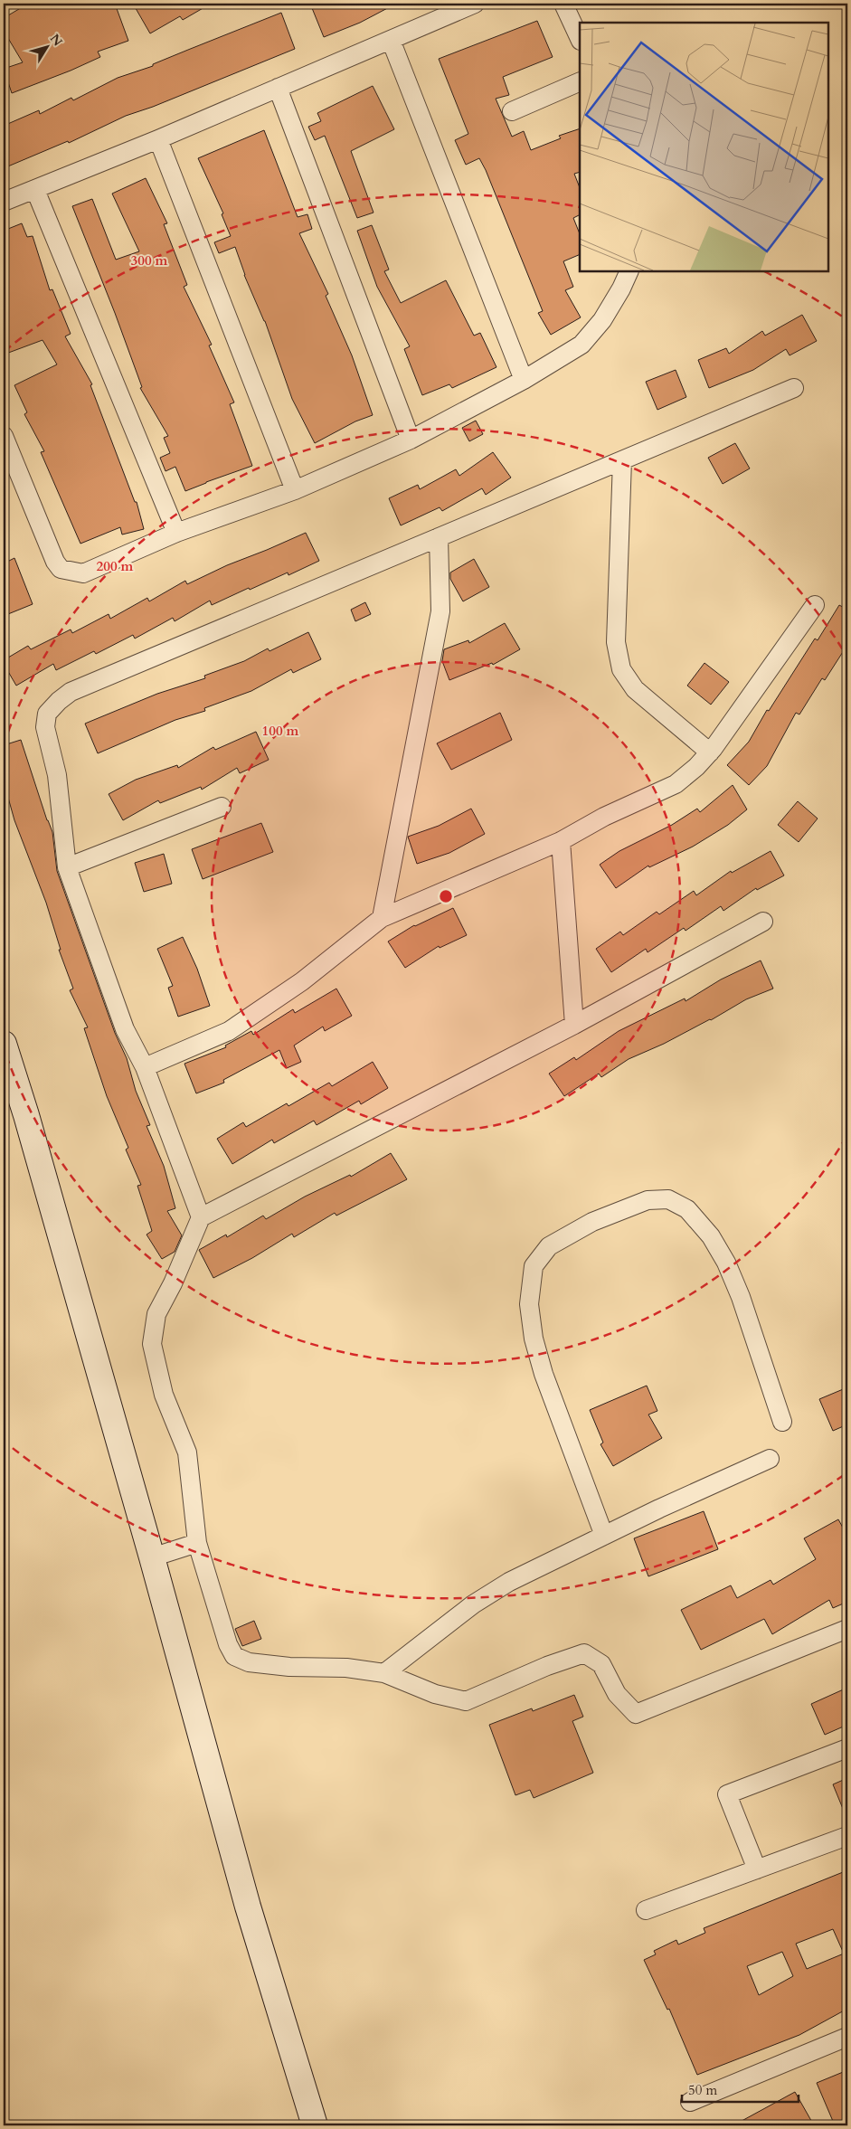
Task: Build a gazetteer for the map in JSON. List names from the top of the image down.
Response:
{
  "scale_bar": "50 m",
  "north": "top right",
  "rings": ["300 m", "200 m", "100 m"]
}
